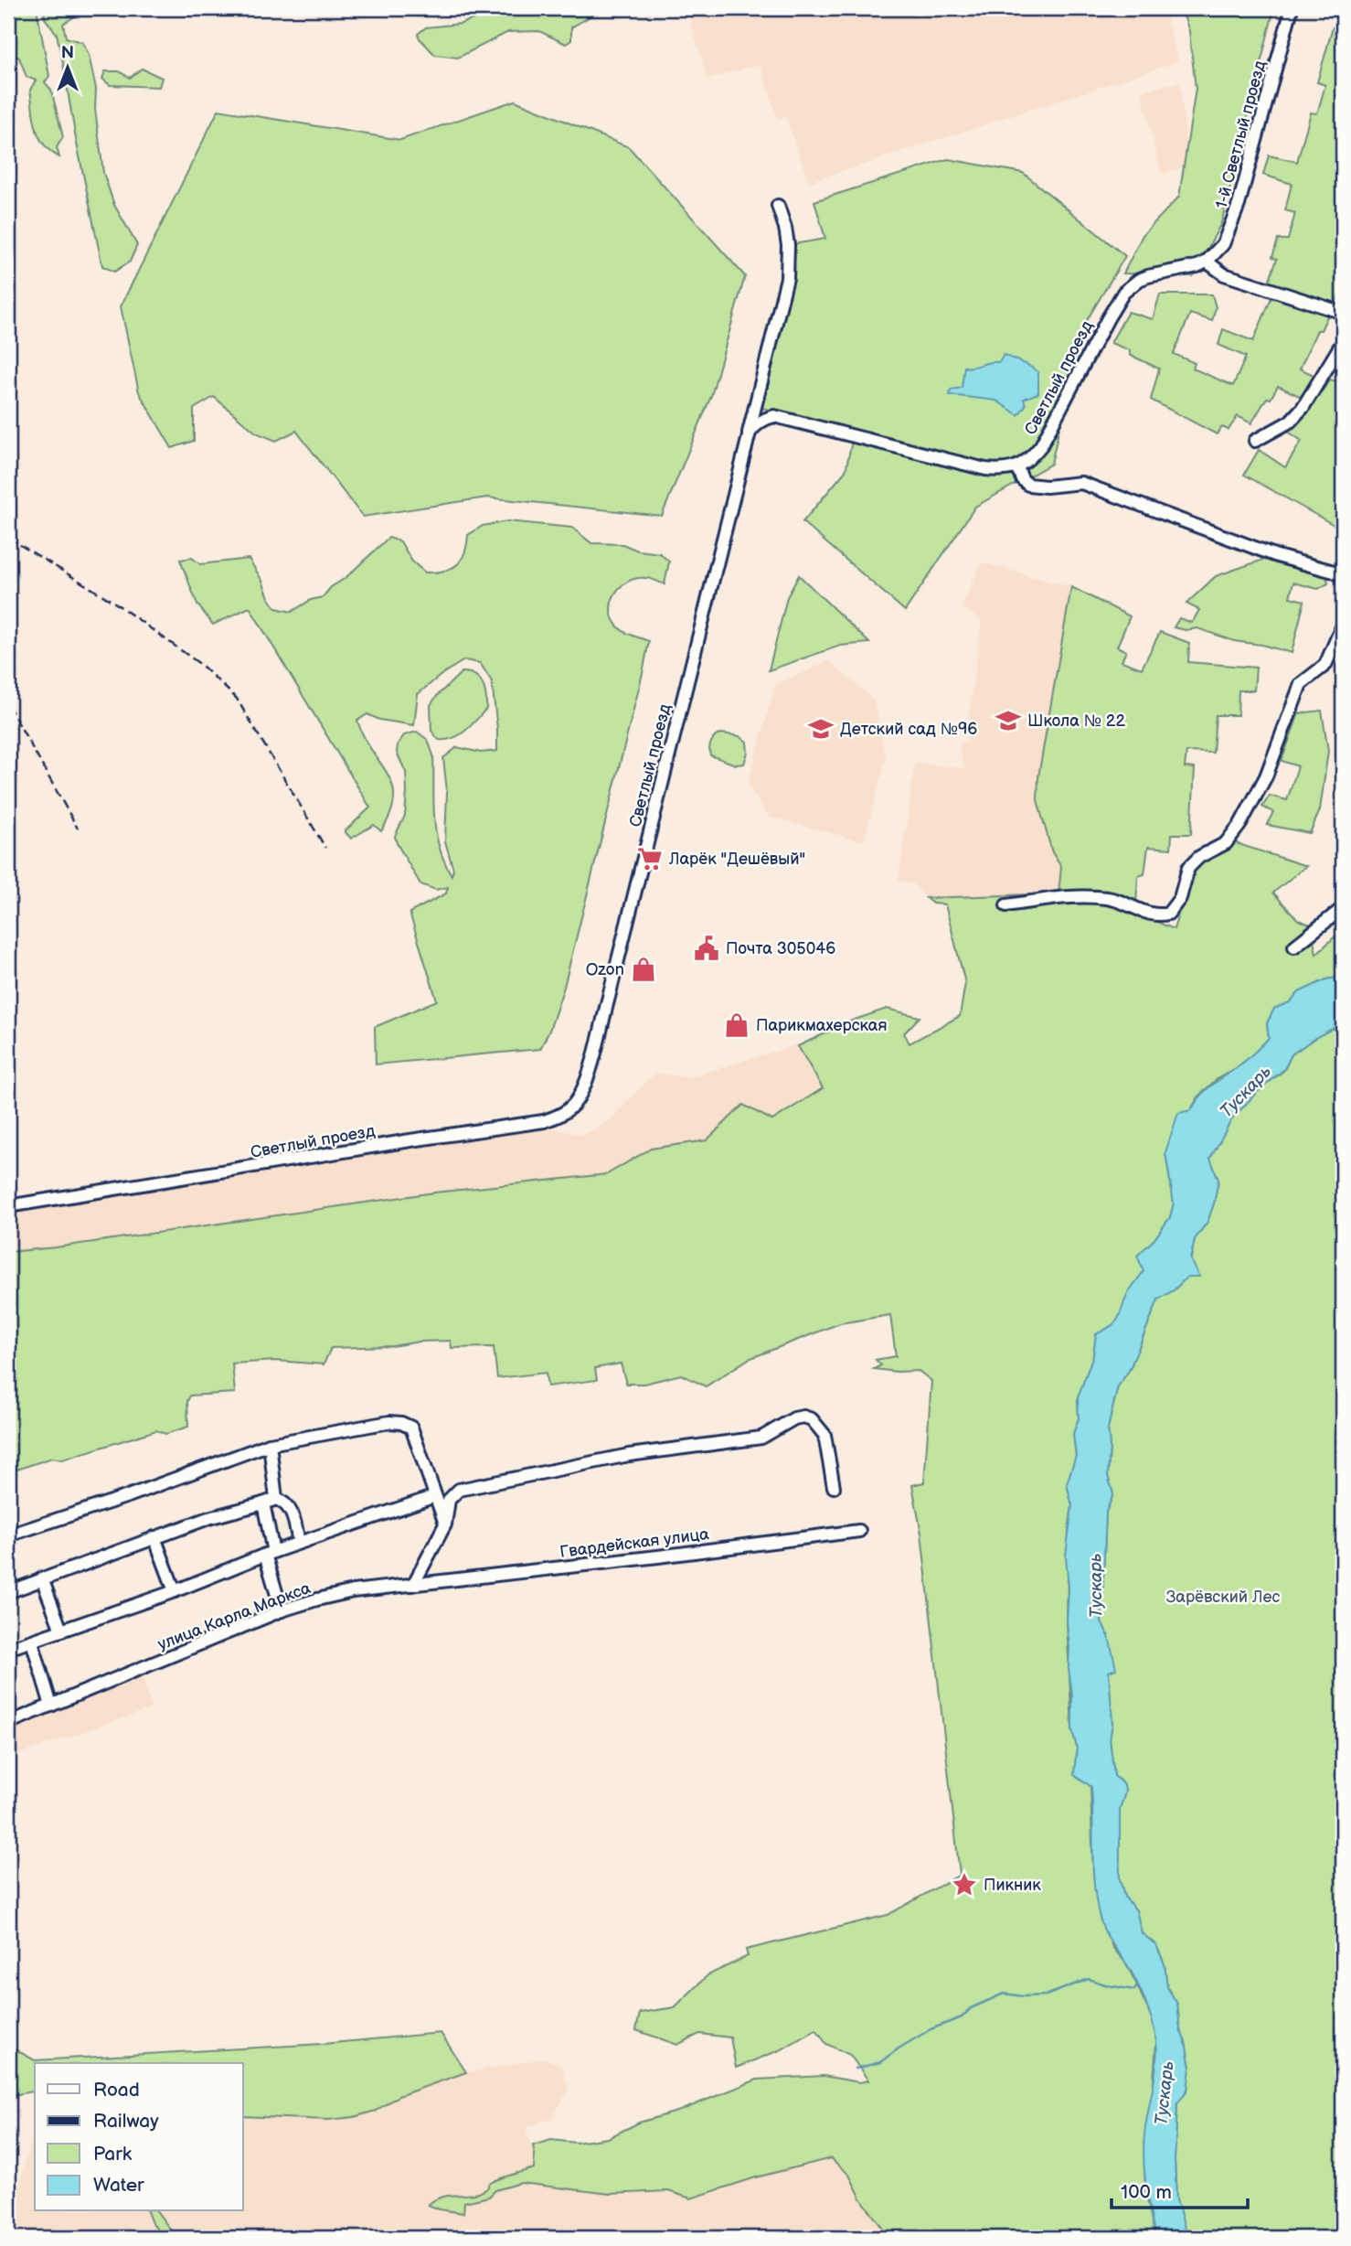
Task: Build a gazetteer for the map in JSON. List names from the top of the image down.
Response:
{
  "streets": {
    "street": [
      "1-й Светлый проезд",
      "Светлый проезд",
      "Гвардейская улица",
      "улица Карла Маркса"
    ]
  },
  "crossings": [
    ["1-й Светлый проезд", "Светлый проезд"],
    ["Гвардейская улица", "улица Карла Маркса"]
  ],
  "water": ["Тускарь"],
  "parks": ["Зарёвский Лес"],
  "places": {
    "school or university": ["Школа № 22", "Детский сад №96"],
    "supermarket": ["Ларёк \"Дешёвый\""],
    "public building": ["Почта 305046"],
    "shop": ["Ozon", "Парикмахерская"],
    "place": ["Пикник"]
  },
  "legend": [
    "Road",
    "Railway",
    "Park",
    "Water"
  ],
  "scale_bar": "100 m",
  "north": "top"
}
